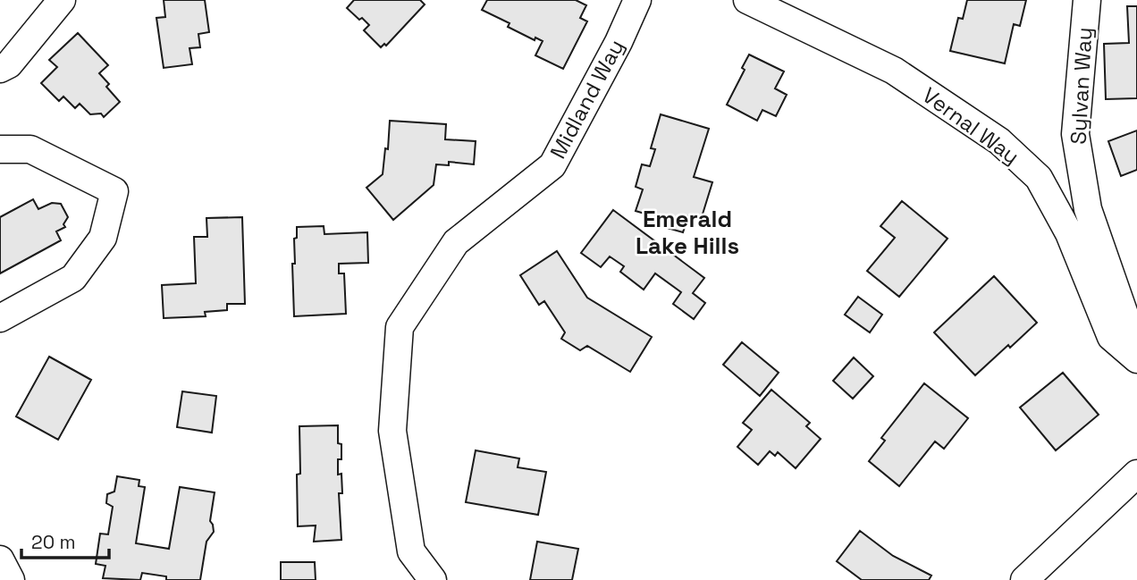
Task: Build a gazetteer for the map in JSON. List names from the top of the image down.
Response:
{
  "streets": {
    "street": ["Sylvan Way", "Midland Way", "Vernal Way"]
  },
  "districts": ["Emerald Lake Hills"],
  "scale_bar": "20 m"
}
